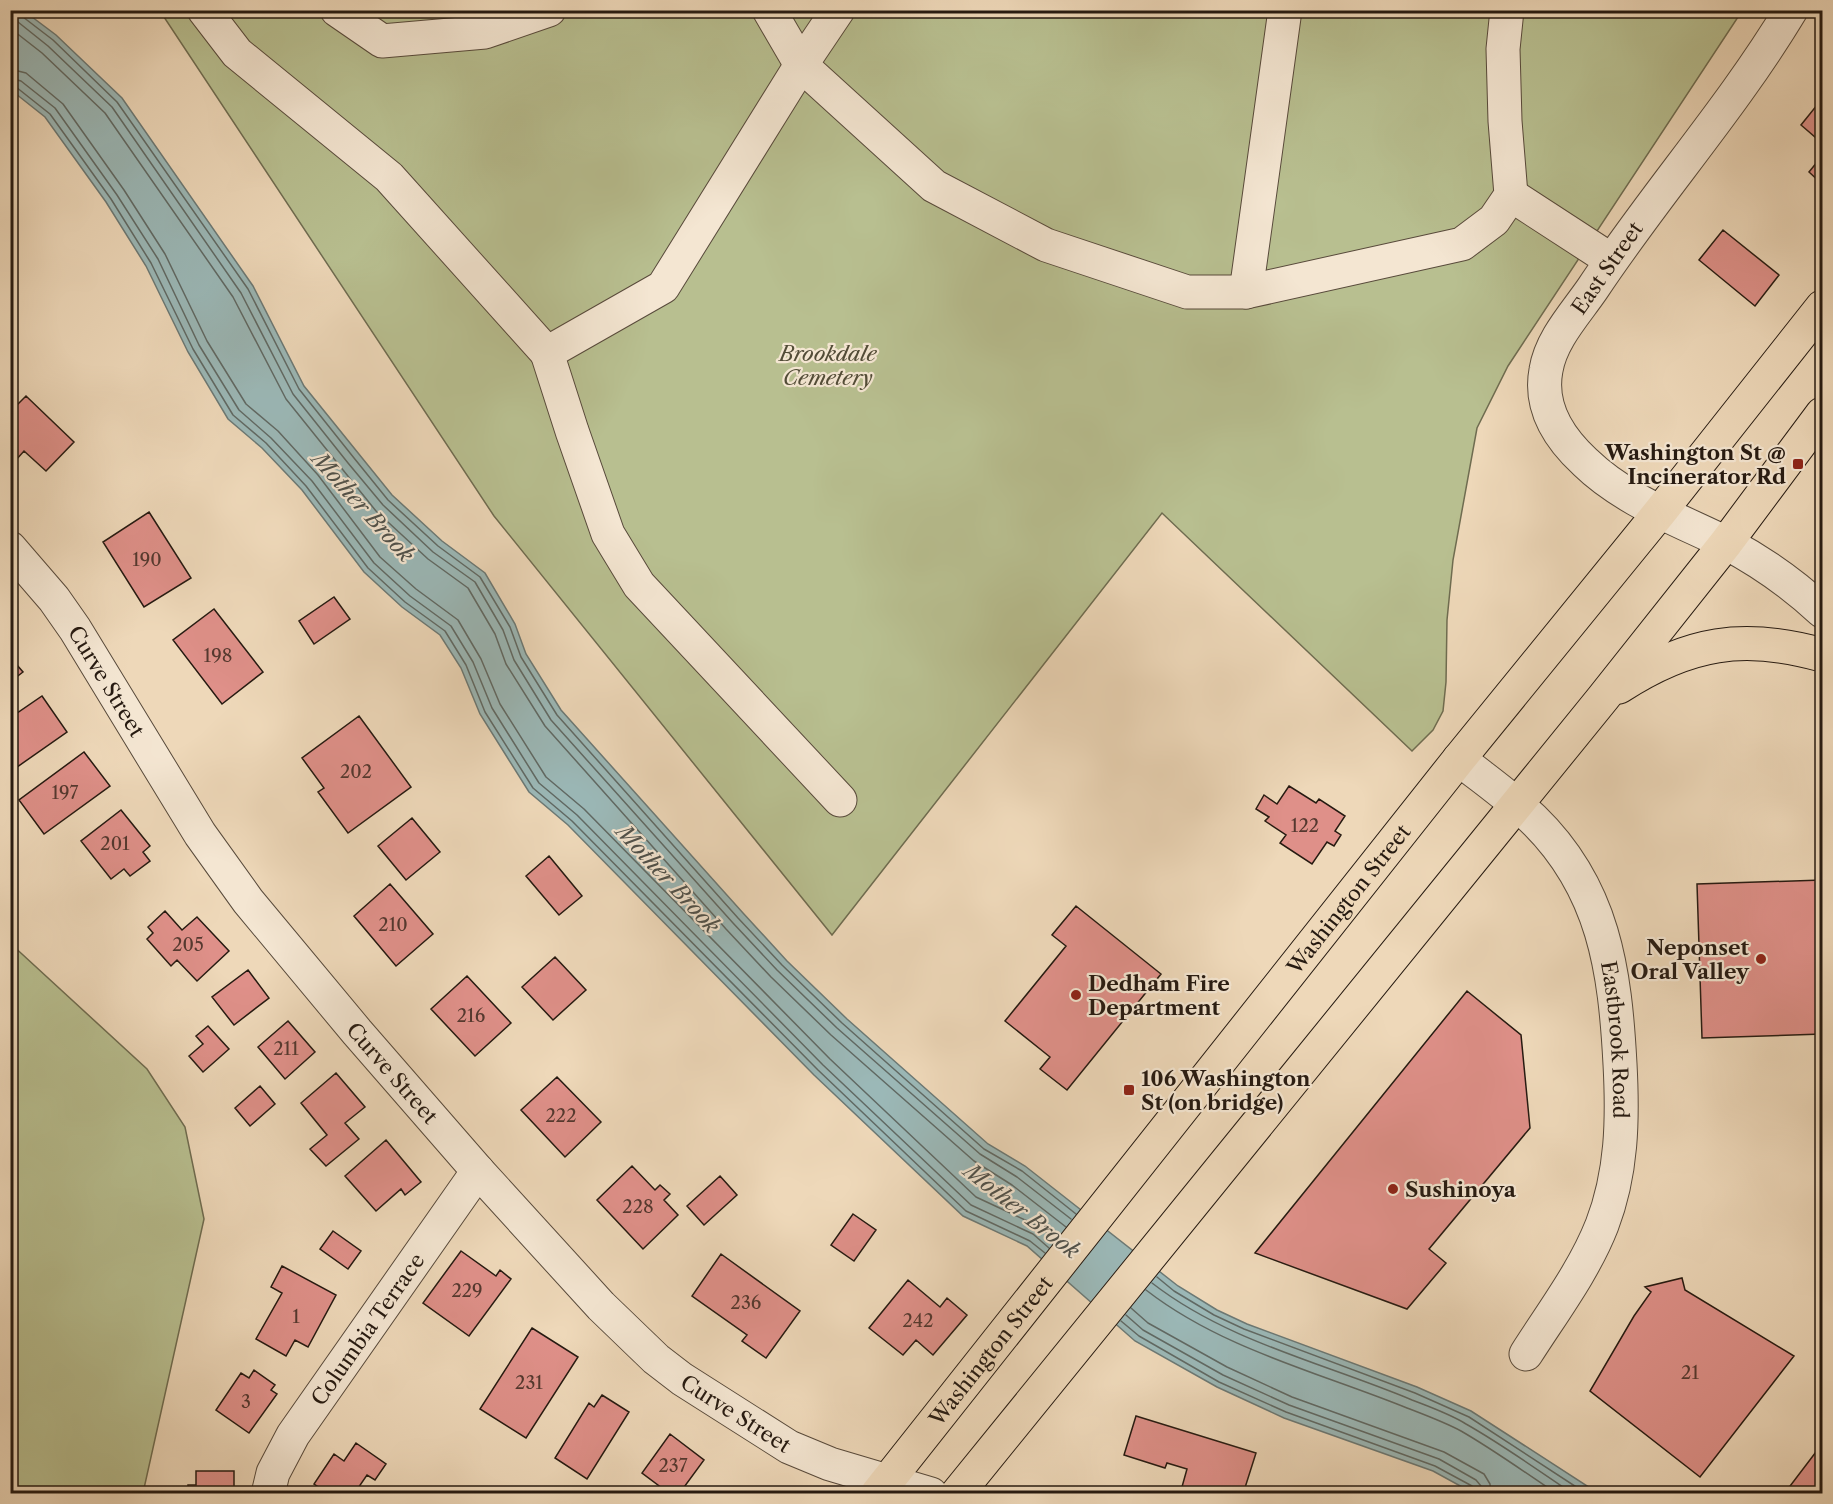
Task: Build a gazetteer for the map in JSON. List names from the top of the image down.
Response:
{
  "streets": {
    "main road": ["Washington Street"],
    "street": [
      "East Street",
      "Curve Street",
      "Eastbrook Road",
      "Columbia Terrace"
    ]
  },
  "crossings": [
    ["East Street", "Washington Street"],
    ["Curve Street", "Washington Street"],
    ["Curve Street", "Columbia Terrace"],
    ["Washington Street", "Eastbrook Road"]
  ],
  "water": ["Mother Brook"],
  "parks": ["Brookdale Cemetery"],
  "places": {
    "transit": ["Washington St @ Incinerator Rd", "106 Washington St (on bridge)"],
    "other": ["Neponset Oral Valley", "Dedham Fire Department", "Sushinoya"]
  },
  "house_numbers": [
    "190",
    "198",
    "202",
    "197",
    "122",
    "201",
    "210",
    "205",
    "216",
    "211",
    "222",
    "228",
    "229",
    "236",
    "1",
    "242",
    "21",
    "231",
    "3",
    "237"
  ]
}
